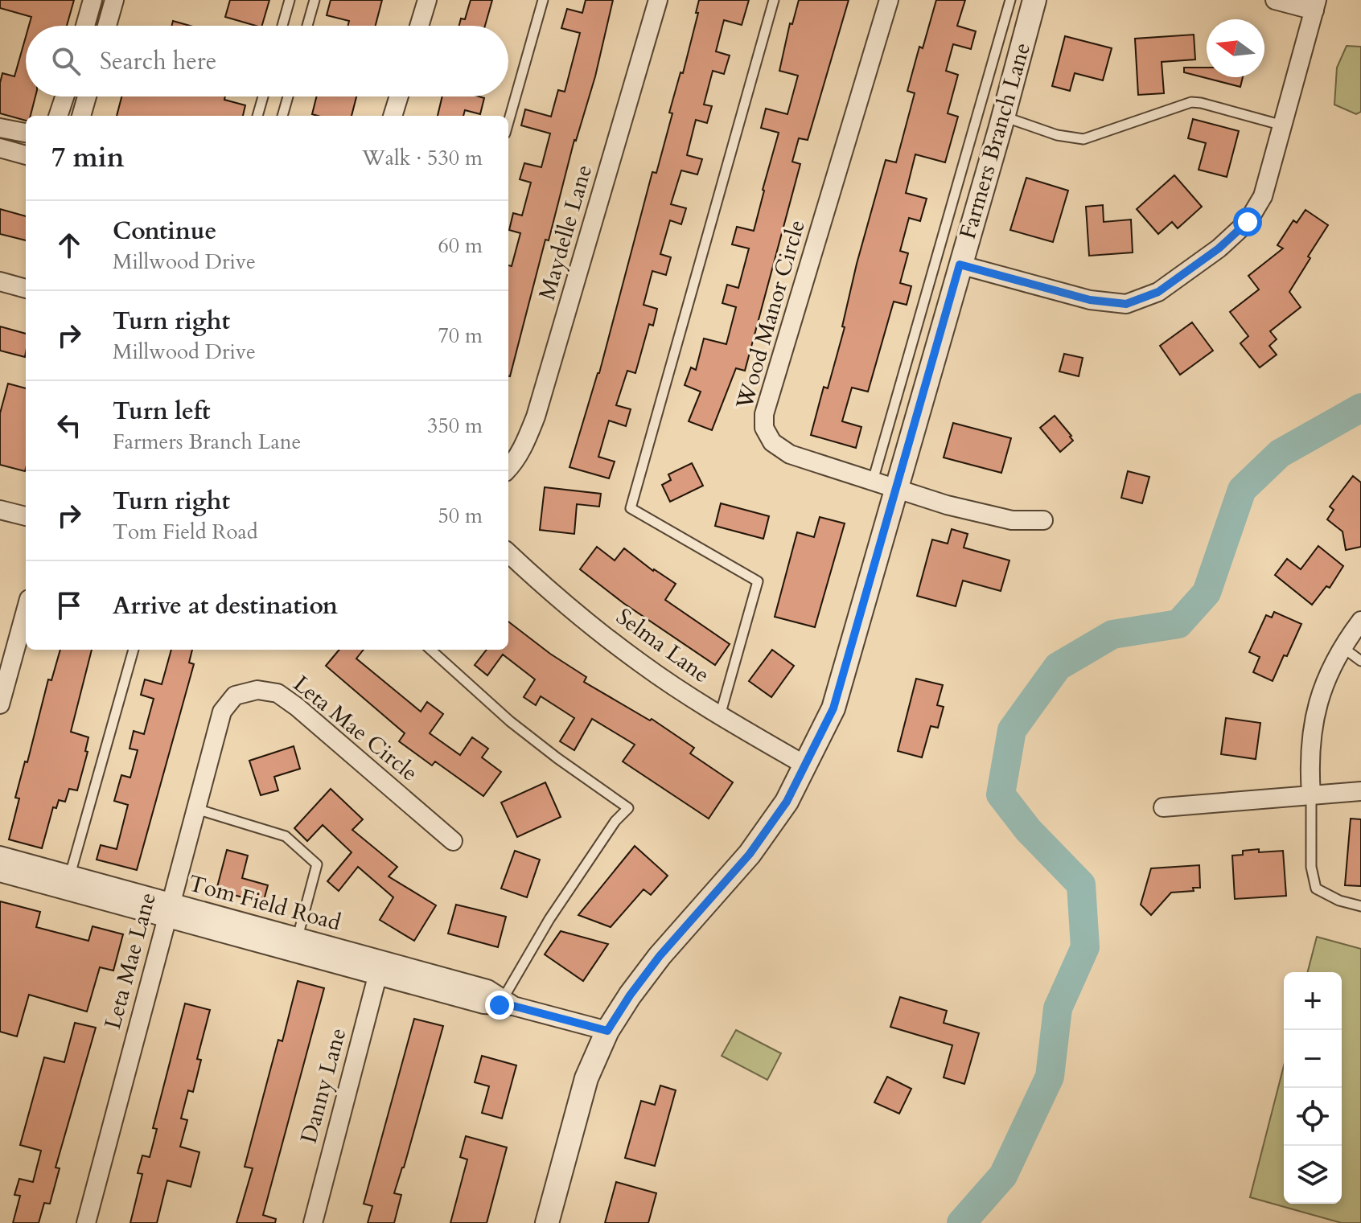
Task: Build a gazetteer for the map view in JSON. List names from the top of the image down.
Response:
{
  "streets": {
    "street": [
      "Farmers Branch Lane",
      "Maydelle Lane",
      "Wood Manor Circle",
      "Selma Lane",
      "Leta Mae Circle",
      "Tom Field Road",
      "Leta Mae Lane",
      "Danny Lane"
    ]
  },
  "crossings": [
    ["Farmers Branch Lane", "Wood Manor Circle"],
    ["Farmers Branch Lane", "Selma Lane"],
    ["Farmers Branch Lane", "Tom Field Road"],
    ["Leta Mae Circle", "Leta Mae Lane"],
    ["Tom Field Road", "Leta Mae Lane"],
    ["Tom Field Road", "Danny Lane"]
  ],
  "north": "left",
  "page": {
    "search": "Search here",
    "heading": ["7 min", "Walk · 530 m"],
    "list": [
      ["Continue", "Millwood Drive", "60 m"],
      ["Turn right", "Millwood Drive", "70 m"],
      ["Turn left", "Farmers Branch Lane", "350 m"],
      ["Turn right", "Tom Field Road", "50 m"],
      "Arrive at destination"
    ],
    "map_buttons": ["+", "−"]
  }
}
